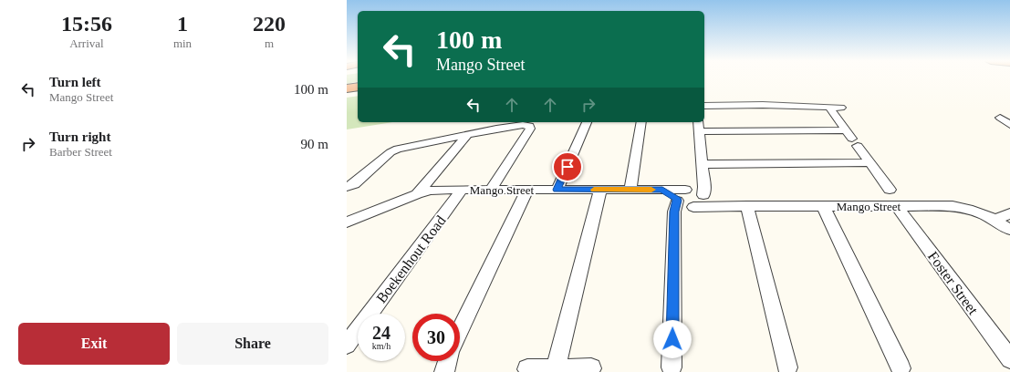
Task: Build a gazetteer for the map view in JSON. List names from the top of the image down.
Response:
{
  "streets": {
    "street": ["Mango Street", "Boekenhout Road", "Foster Street"]
  },
  "crossings": [
    ["Mango Street", "Boekenhout Road"],
    ["Mango Street", "Foster Street"]
  ],
  "page": {
    "eta": [
      "15:56",
      "Arrival",
      "1",
      "min",
      "220",
      "m"
    ],
    "turn": ["100 m", "Mango Street"],
    "list": [
      {
        "name": "Turn left",
        "note": "Mango Street",
        "value": "100 m"
      },
      {
        "name": "Turn right",
        "note": "Barber Street",
        "value": "90 m"
      }
    ],
    "speed": "24 km/h",
    "limit": "30",
    "buttons": ["Exit", "Share"]
  }
}
